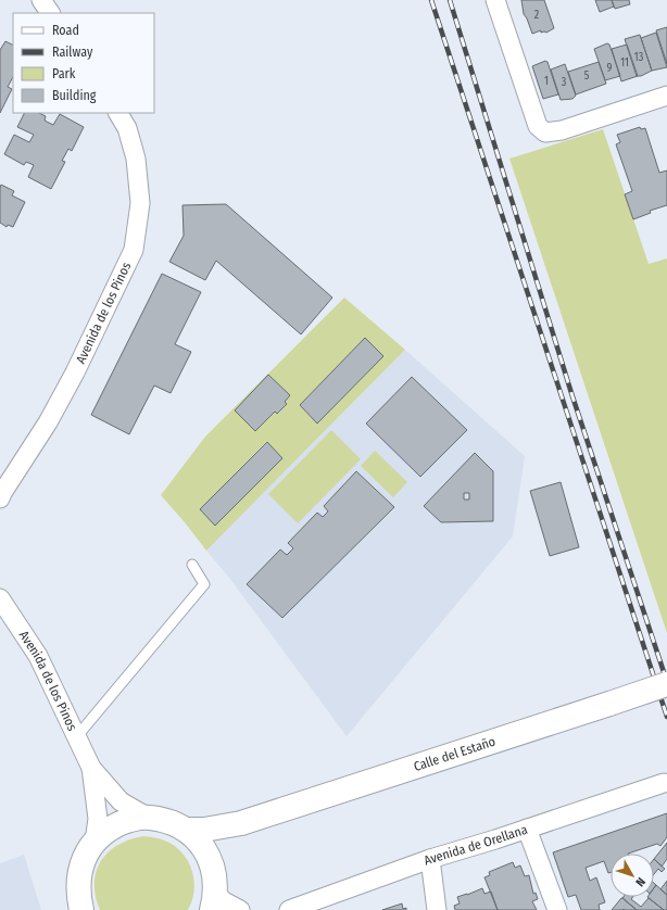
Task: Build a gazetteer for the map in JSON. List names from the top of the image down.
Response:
{
  "streets": {
    "main road": ["Calle del Estaño"],
    "street": ["Avenida de los Pinos", "Avenida de Orellana"]
  },
  "house_numbers": [
    "2",
    "13",
    "11",
    "9",
    "5",
    "1",
    "3"
  ],
  "legend": [
    "Road",
    "Railway",
    "Park",
    "Building"
  ],
  "north": "bottom right"
}
